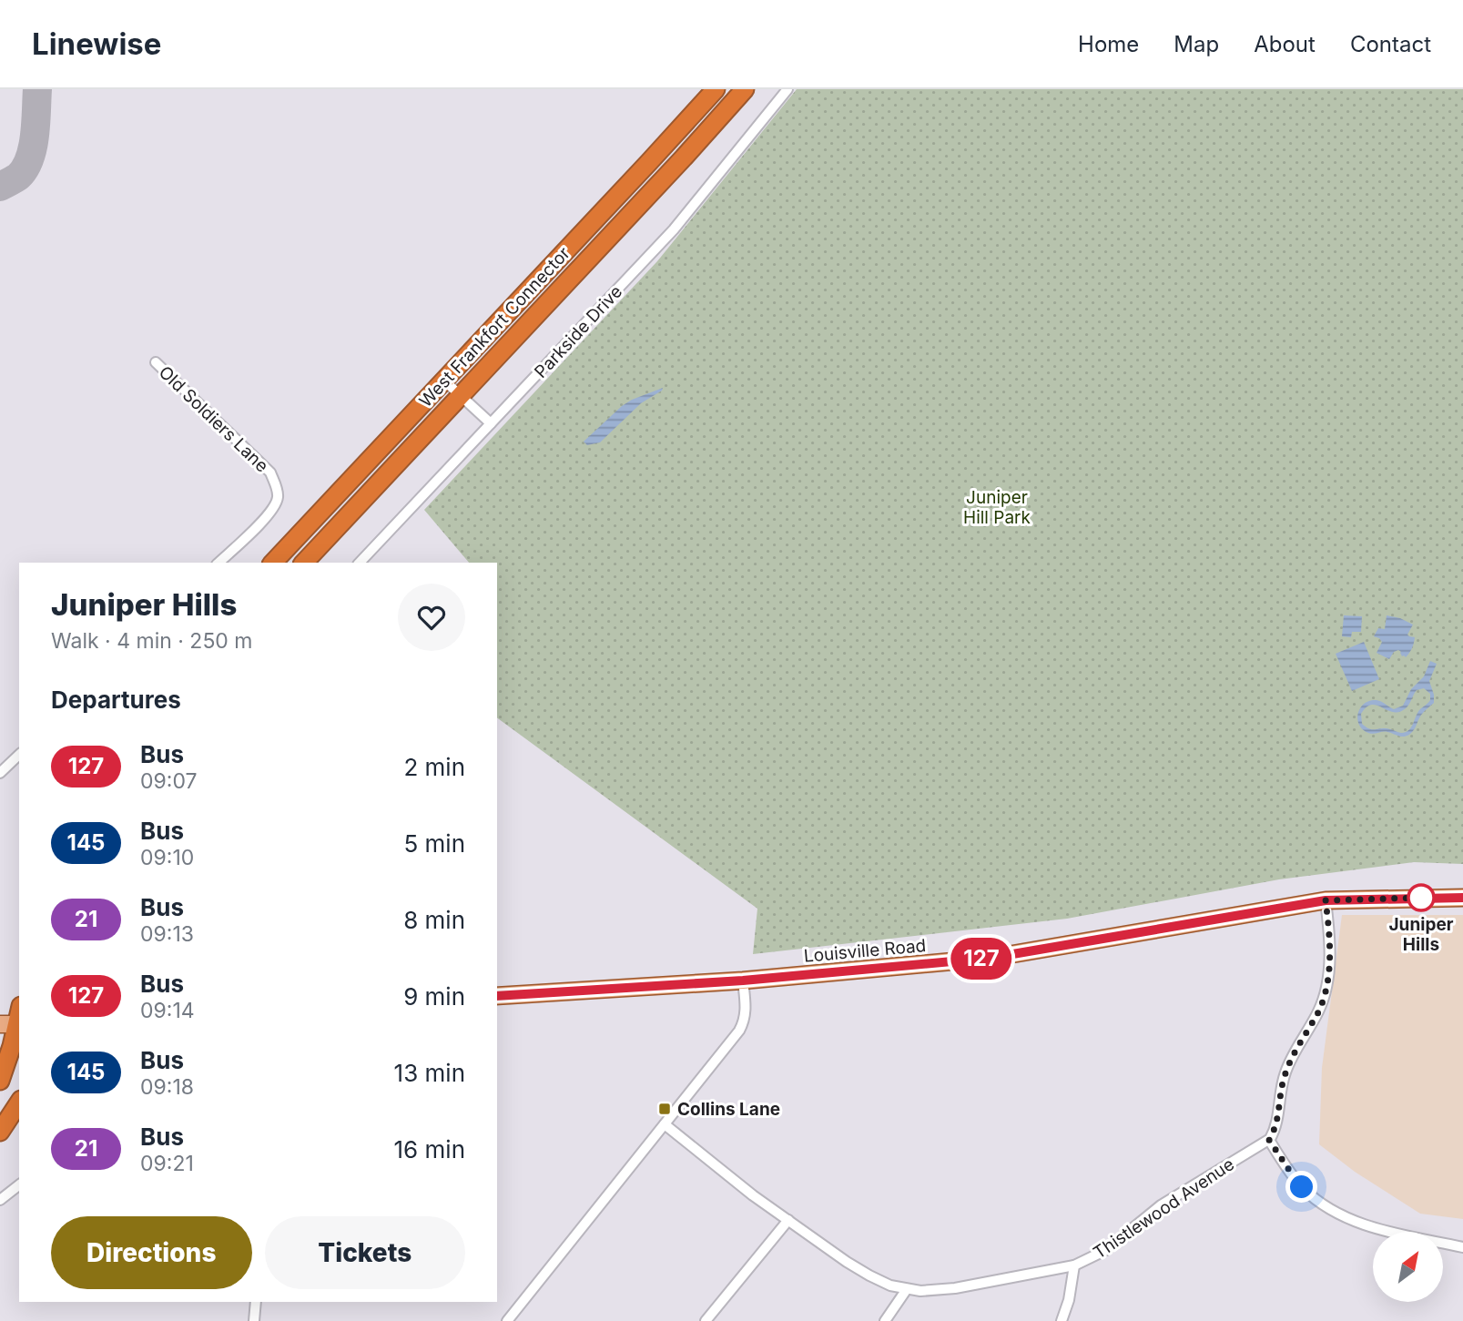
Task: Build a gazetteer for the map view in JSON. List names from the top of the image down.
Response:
{
  "streets": {
    "highway": ["West Frankfort Connector"],
    "main road": ["Louisville Road"],
    "street": ["Parkside Drive", "Old Soldiers Lane", "Thistlewood Avenue"]
  },
  "parks": ["Juniper Hill Park"],
  "places": {
    "other": ["Juniper Hills"],
    "transit": ["Collins Lane"]
  },
  "lines": ["bus line 127"],
  "north": "top right",
  "page": {
    "header": "Linewise",
    "nav": [
      "Home",
      "Map",
      "About",
      "Contact"
    ],
    "on_map": "127",
    "heading": [
      ["Juniper Hills", "Walk · 4 min · 250 m"],
      "Departures"
    ],
    "list": [
      {
        "mark": "127",
        "name": "Bus",
        "note": "09:07",
        "value": "2 min"
      },
      {
        "mark": "145",
        "name": "Bus",
        "note": "09:10",
        "value": "5 min"
      },
      {
        "mark": "21",
        "name": "Bus",
        "note": "09:13",
        "value": "8 min"
      },
      {
        "mark": "127",
        "name": "Bus",
        "note": "09:14",
        "value": "9 min"
      },
      {
        "mark": "145",
        "name": "Bus",
        "note": "09:18",
        "value": "13 min"
      },
      {
        "mark": "21",
        "name": "Bus",
        "note": "09:21",
        "value": "16 min"
      }
    ],
    "buttons": ["Directions", "Tickets"]
  }
}
